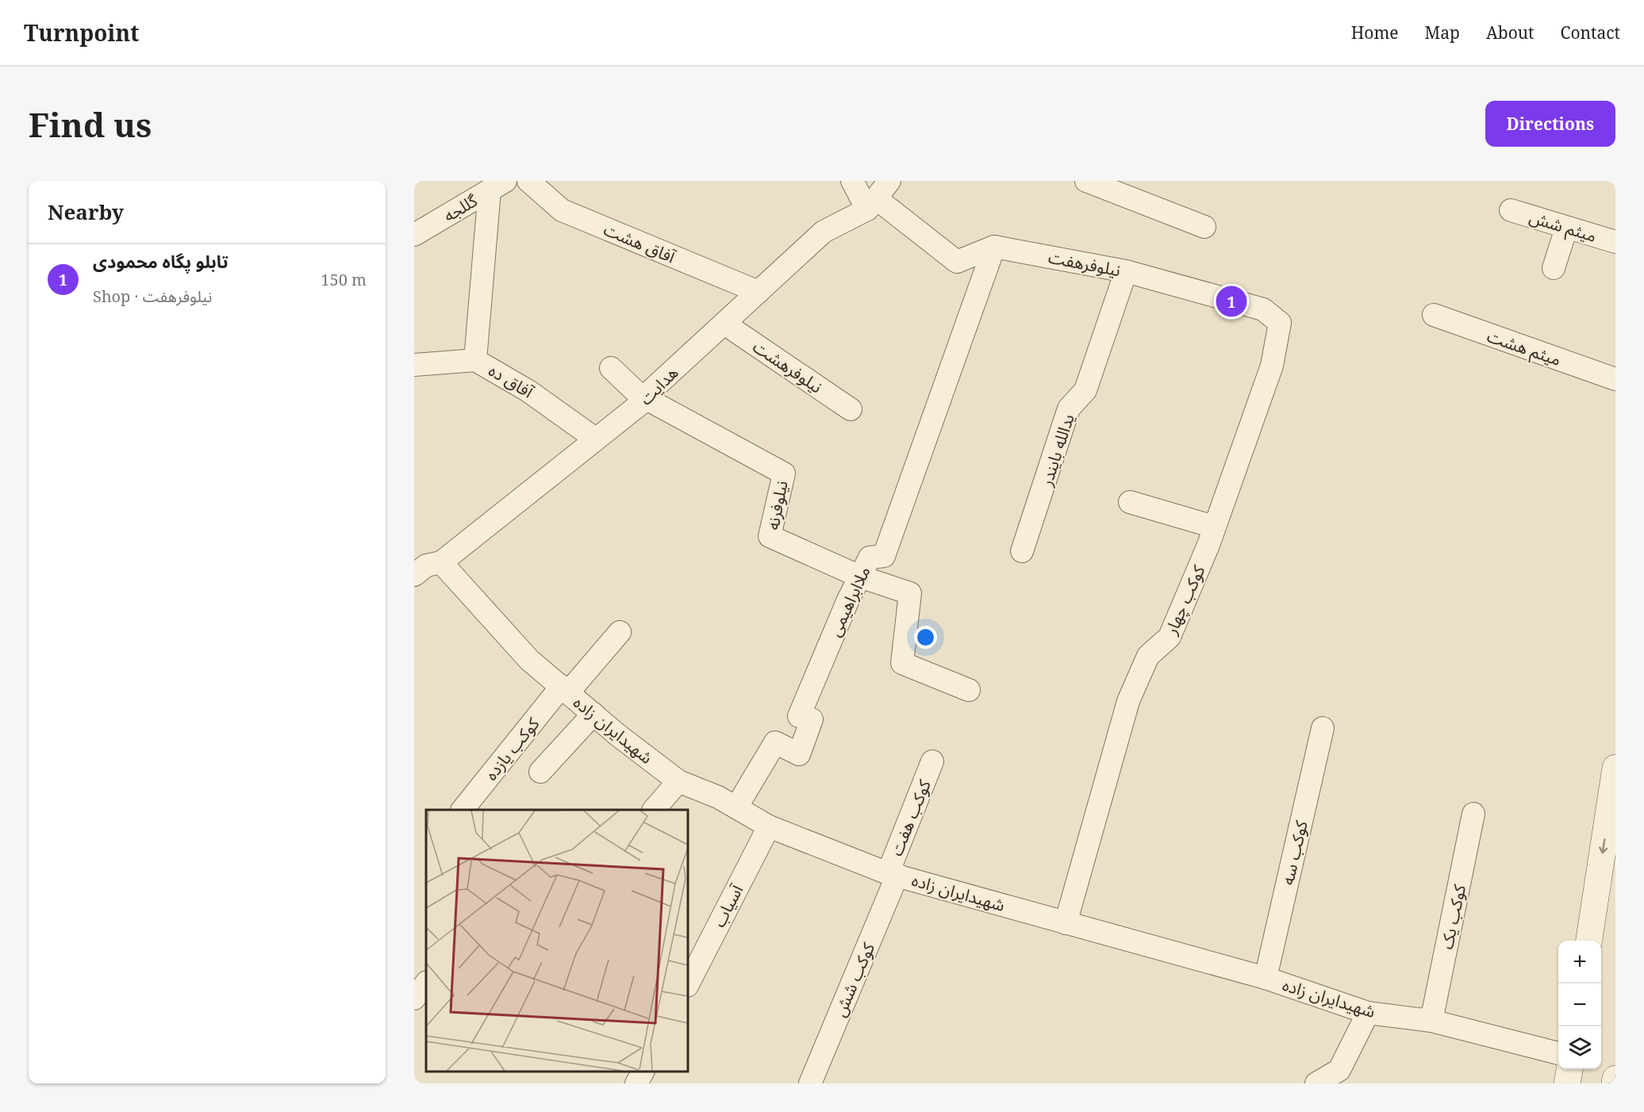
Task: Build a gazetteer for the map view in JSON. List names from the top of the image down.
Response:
{
  "streets": {
    "street": [
      "گللجه",
      "میثم شش",
      "آفاق هشت",
      "نیلوفرهفت",
      "میثم هشت",
      "نیلوفرهشت",
      "آفاق ده",
      "هدایت",
      "یدالله بایندر",
      "نیلوفرنه",
      "کوکب چهار",
      "ملاابراهیمی",
      "شهیدایران زاده",
      "کوکب یازده",
      "کوکب هفت",
      "کوکب سه",
      "آسیاب",
      "کوکب یک",
      "کوکب شش"
    ]
  },
  "crossings": [
    ["آفاق هشت", "هدایت"],
    ["نیلوفرهفت", "یدالله بایندر"],
    ["نیلوفرهفت", "کوکب چهار"],
    ["نیلوفرهفت", "ملاابراهیمی"],
    ["نیلوفرهشت", "هدایت"],
    ["آفاق ده", "هدایت"],
    ["هدایت", "نیلوفرنه"],
    ["هدایت", "شهیدایران زاده"],
    ["نیلوفرنه", "ملاابراهیمی"],
    ["کوکب چهار", "شهیدایران زاده"],
    ["ملاابراهیمی", "شهیدایران زاده"],
    ["شهیدایران زاده", "کوکب یازده"],
    ["شهیدایران زاده", "کوکب هفت"],
    ["شهیدایران زاده", "کوکب سه"],
    ["شهیدایران زاده", "آسیاب"],
    ["شهیدایران زاده", "کوکب یک"],
    ["شهیدایران زاده", "کوکب شش"],
    ["کوکب هفت", "کوکب شش"]
  ],
  "page": {
    "header": "Turnpoint",
    "nav": [
      "Home",
      "Map",
      "About",
      "Contact"
    ],
    "buttons": "Directions",
    "title": "Find us",
    "heading": "Nearby",
    "list": [
      {
        "mark": "1",
        "name": "تابلو پگاه محمودی",
        "note": "Shop · نیلوفرهفت",
        "value": "150 m"
      }
    ],
    "pins": "1",
    "map_buttons": ["+", "−"]
  }
}
